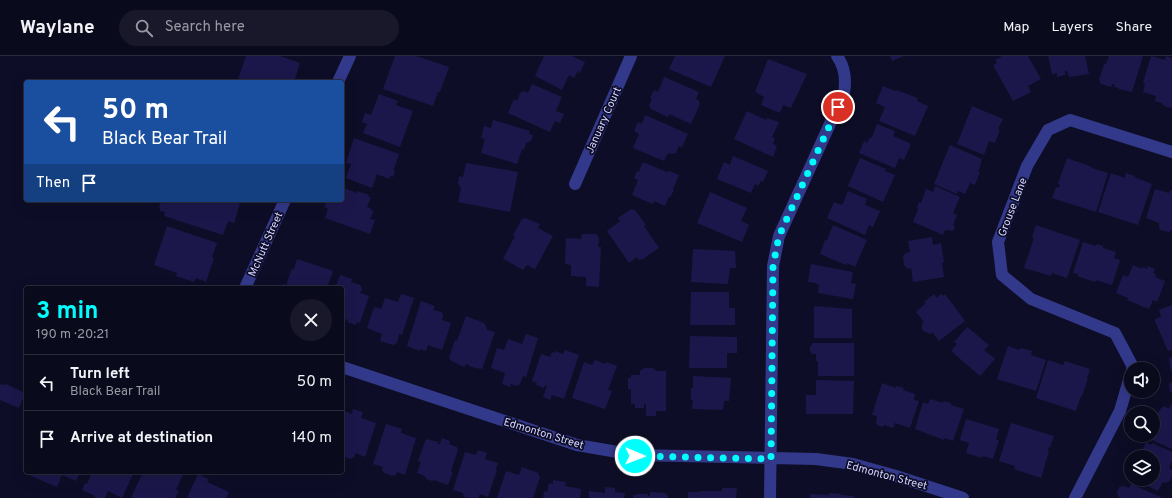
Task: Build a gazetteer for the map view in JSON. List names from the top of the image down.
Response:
{
  "streets": {
    "street": [
      "January Court",
      "Grouse Lane",
      "McNutt Street",
      "Edmonton Street"
    ]
  },
  "page": {
    "header": "Waylane",
    "search": "Search here",
    "nav": ["Map", "Layers", "Share"],
    "turn": ["50 m", "Black Bear Trail"],
    "then": "Then",
    "heading": ["3 min", "190 m · 20:21"],
    "list": [
      {
        "name": "Turn left",
        "note": "Black Bear Trail",
        "value": "50 m"
      },
      {
        "name": "Arrive at destination",
        "value": "140 m"
      }
    ]
  }
}
